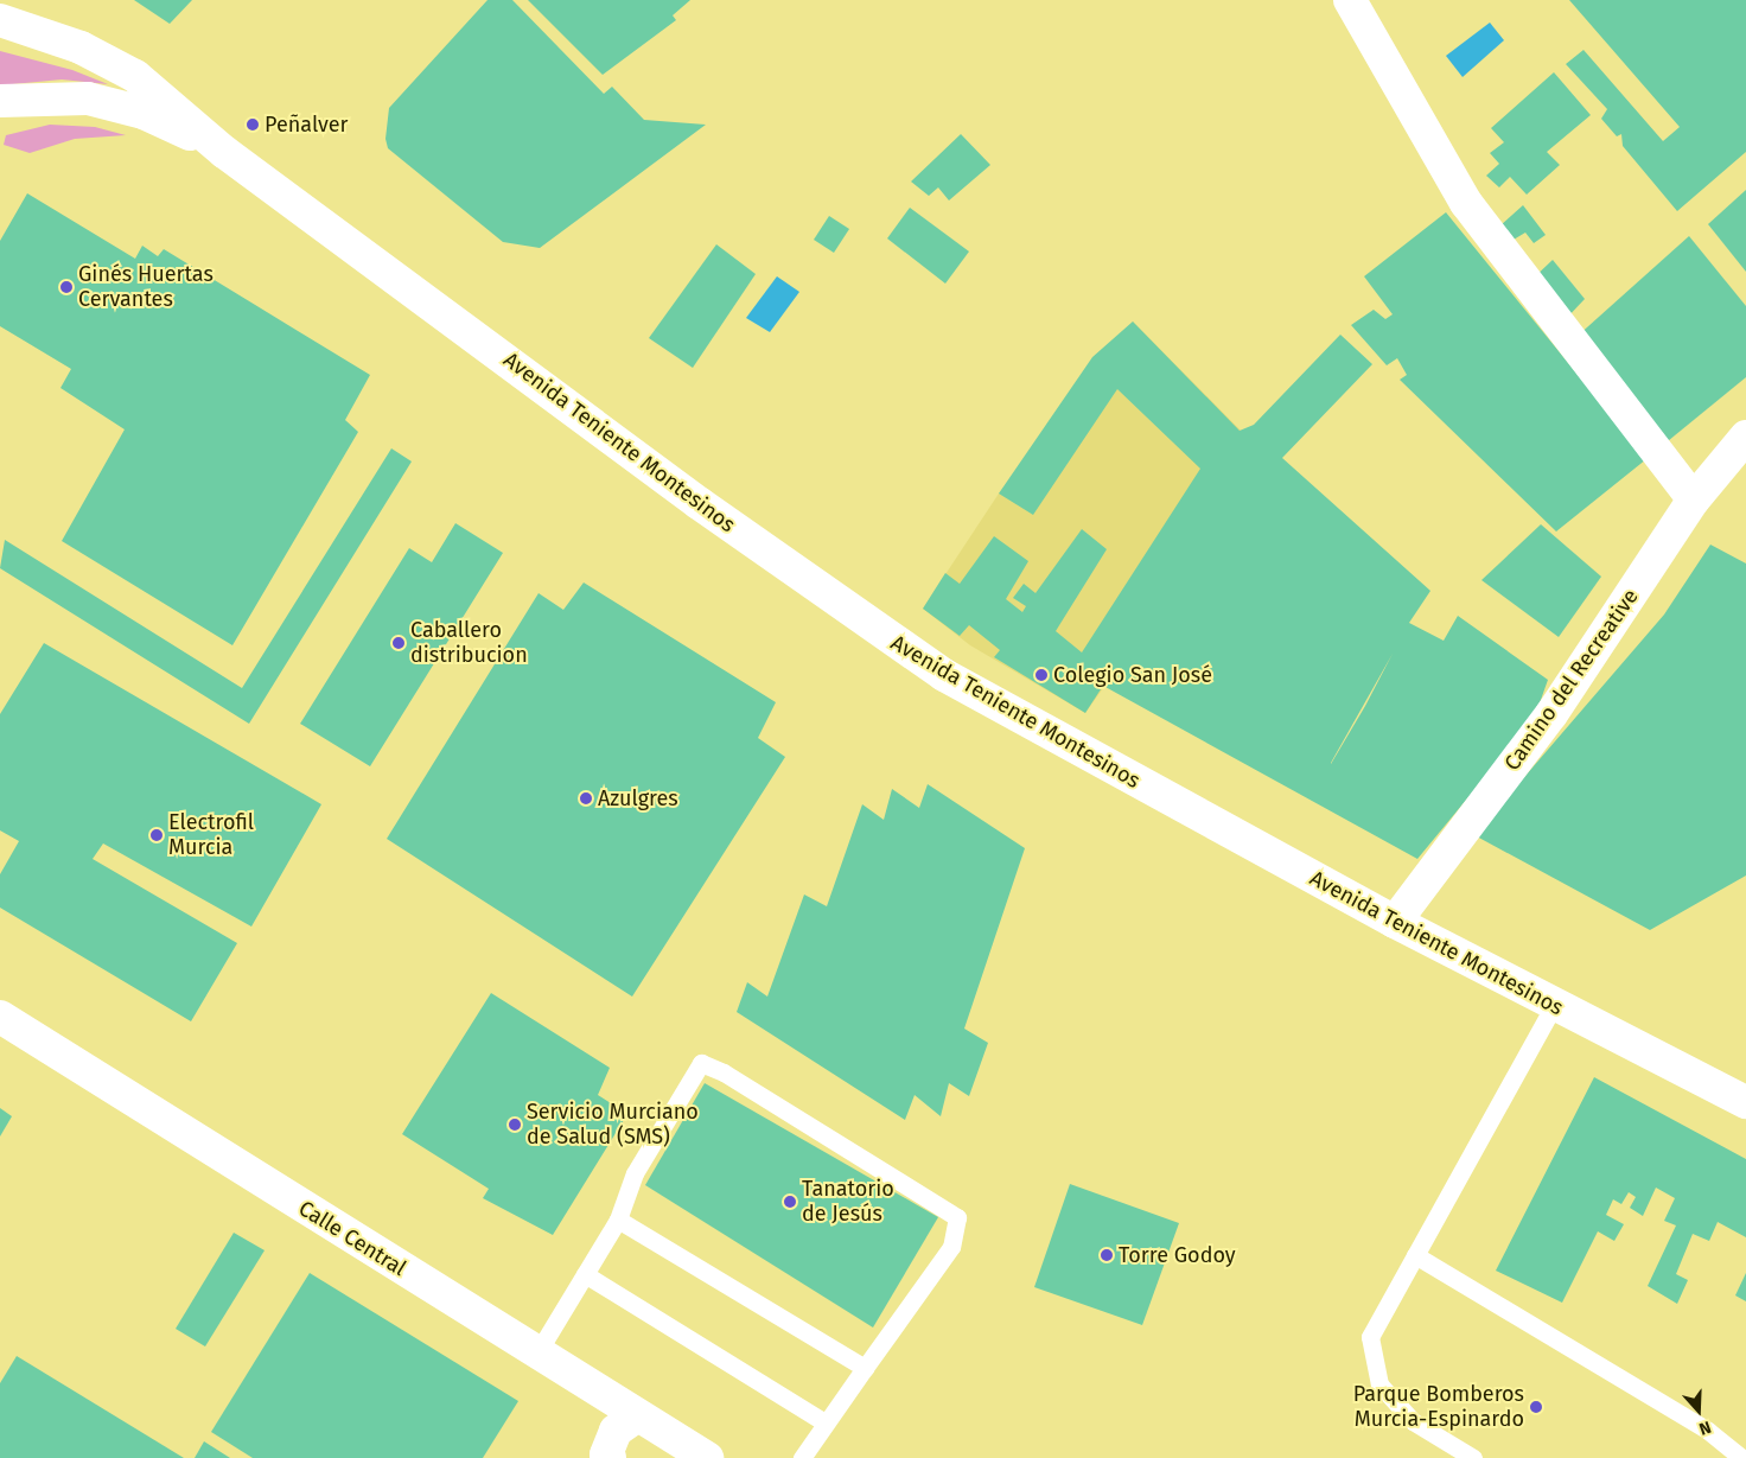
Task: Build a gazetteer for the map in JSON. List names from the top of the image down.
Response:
{
  "streets": {
    "main road": ["Avenida Teniente Montesinos", "Camino del Recreative", "Calle Central"]
  },
  "crossings": [
    ["Avenida Teniente Montesinos", "Camino del Recreative"]
  ],
  "places": [
    "Peñalver",
    "Ginés Huertas Cervantes",
    "Caballero distribucion",
    "Colegio San José",
    "Azulgres",
    "Electrofil Murcia",
    "Servicio Murciano de Salud (SMS)",
    "Tanatorio de Jesús",
    "Torre Godoy",
    "Parque Bomberos Murcia-Espinardo"
  ],
  "north": "bottom"
}
